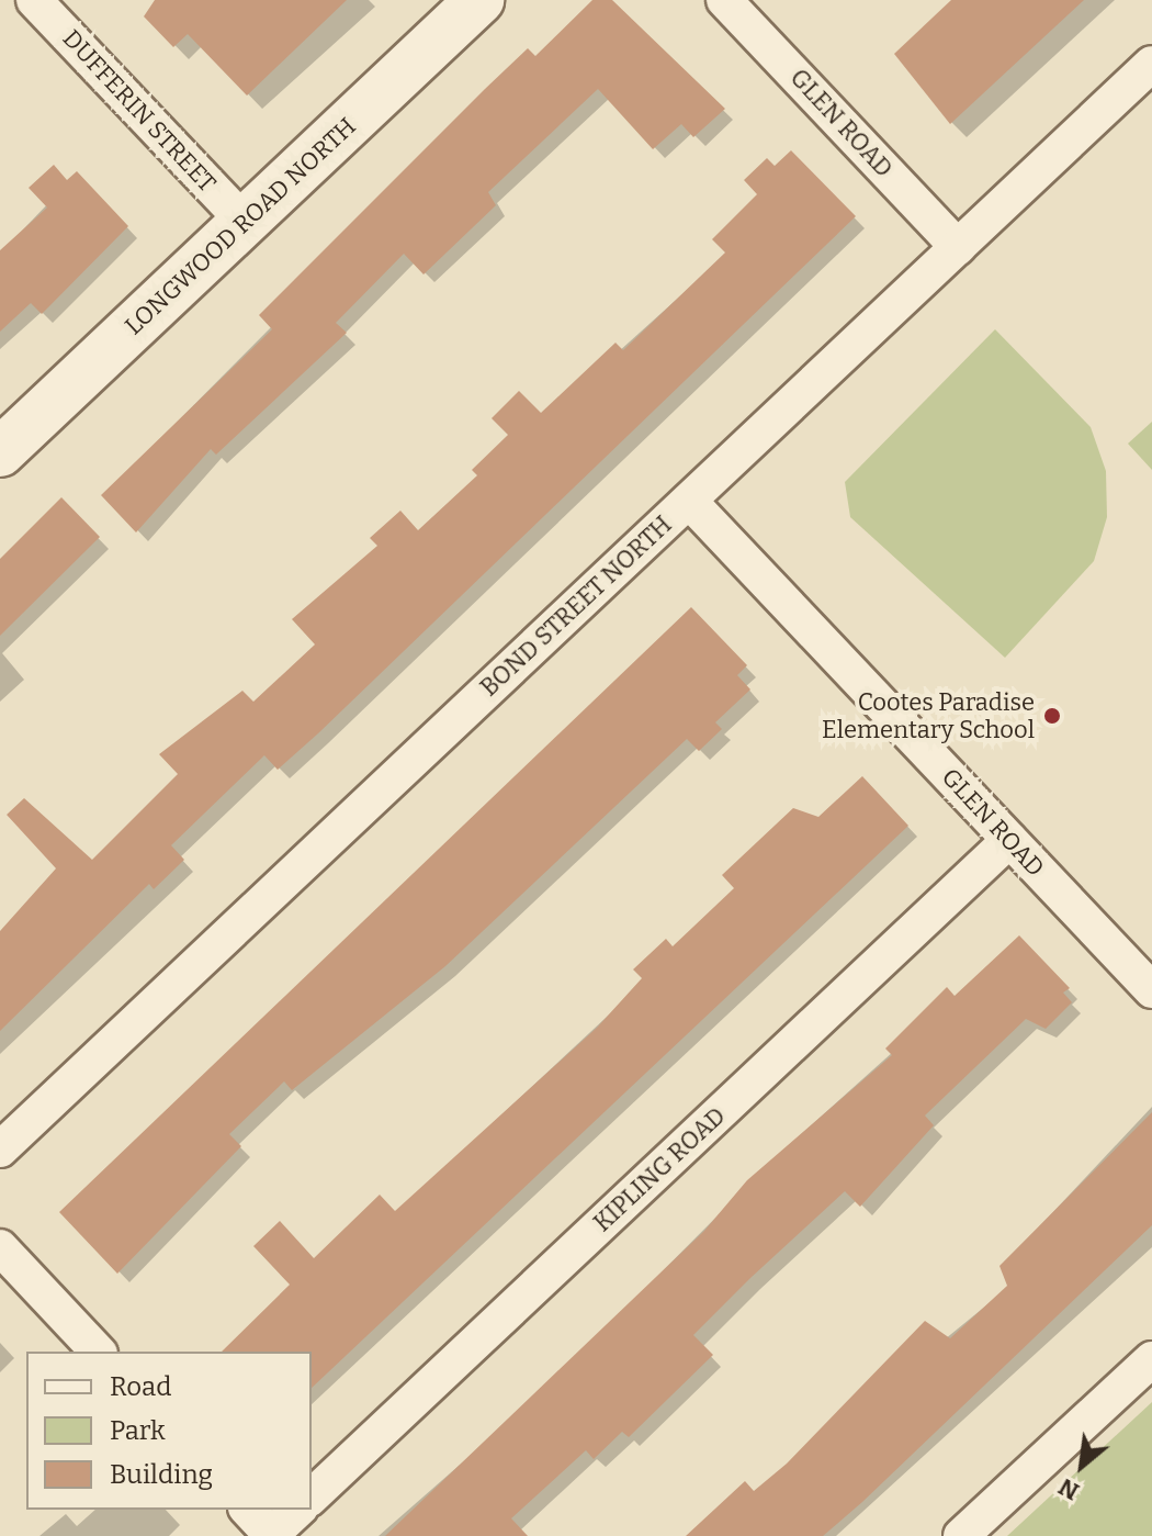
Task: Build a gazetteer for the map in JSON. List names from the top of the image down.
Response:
{
  "streets": {
    "street": [
      "DUFFERIN STREET",
      "GLEN ROAD",
      "LONGWOOD ROAD NORTH",
      "BOND STREET NORTH",
      "KIPLING ROAD"
    ]
  },
  "crossings": [
    ["DUFFERIN STREET", "LONGWOOD ROAD NORTH"],
    ["GLEN ROAD", "BOND STREET NORTH"],
    ["GLEN ROAD", "KIPLING ROAD"]
  ],
  "places": ["Cootes Paradise Elementary School"],
  "legend": ["Road", "Park", "Building"],
  "north": "bottom left"
}
